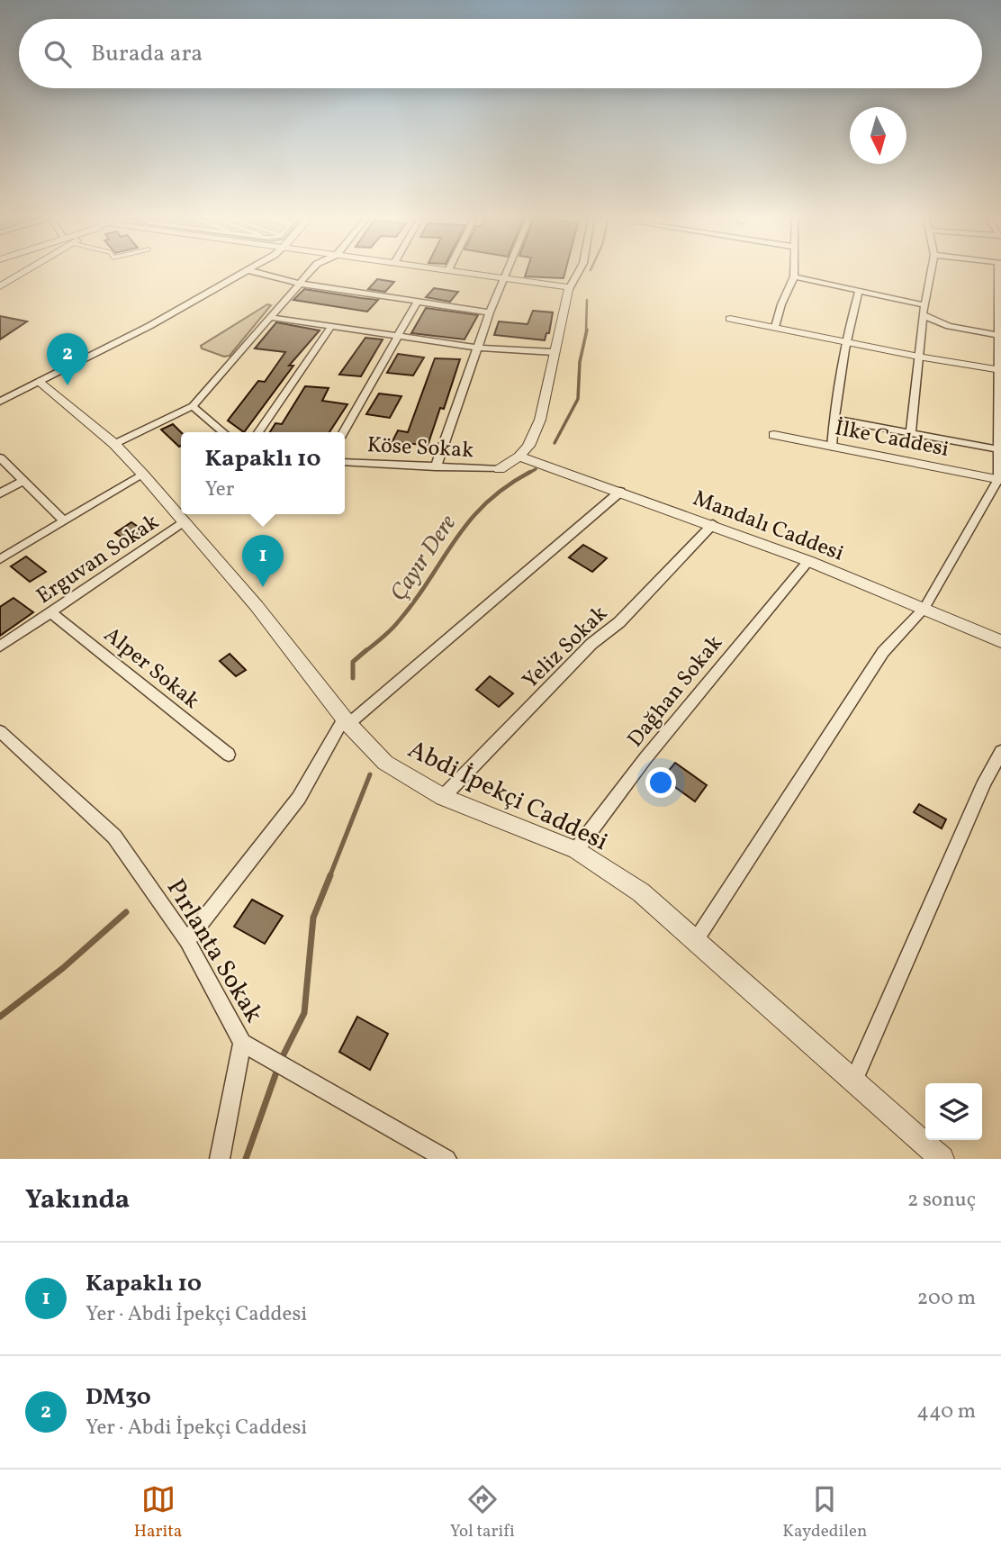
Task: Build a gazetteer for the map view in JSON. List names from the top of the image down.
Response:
{
  "streets": {
    "street": [
      "İlke Caddesi",
      "Köse Sokak",
      "Mandalı Caddesi",
      "Erguvan Sokak",
      "Yeliz Sokak",
      "Alper Sokak",
      "Dağhan Sokak",
      "Abdi İpekçi Caddesi",
      "Pırlanta Sokak"
    ]
  },
  "crossings": [
    ["Mandalı Caddesi", "Yeliz Sokak"],
    ["Mandalı Caddesi", "Dağhan Sokak"],
    ["Erguvan Sokak", "Alper Sokak"],
    ["Erguvan Sokak", "Abdi İpekçi Caddesi"],
    ["Yeliz Sokak", "Abdi İpekçi Caddesi"],
    ["Dağhan Sokak", "Abdi İpekçi Caddesi"]
  ],
  "water": ["Çayır Dere"],
  "north": "bottom",
  "page": {
    "search": "Burada ara",
    "pins": ["2", "1"],
    "popup": ["Kapaklı 10", "Yer"],
    "heading": ["Yakında", "2 sonuç"],
    "list": [
      {
        "mark": "1",
        "name": "Kapaklı 10",
        "note": "Yer · Abdi İpekçi Caddesi",
        "value": "200 m"
      },
      {
        "mark": "2",
        "name": "DM30",
        "note": "Yer · Abdi İpekçi Caddesi",
        "value": "440 m"
      }
    ],
    "nav": ["Harita", "Yol tarifi", "Kaydedilen"]
  }
}
